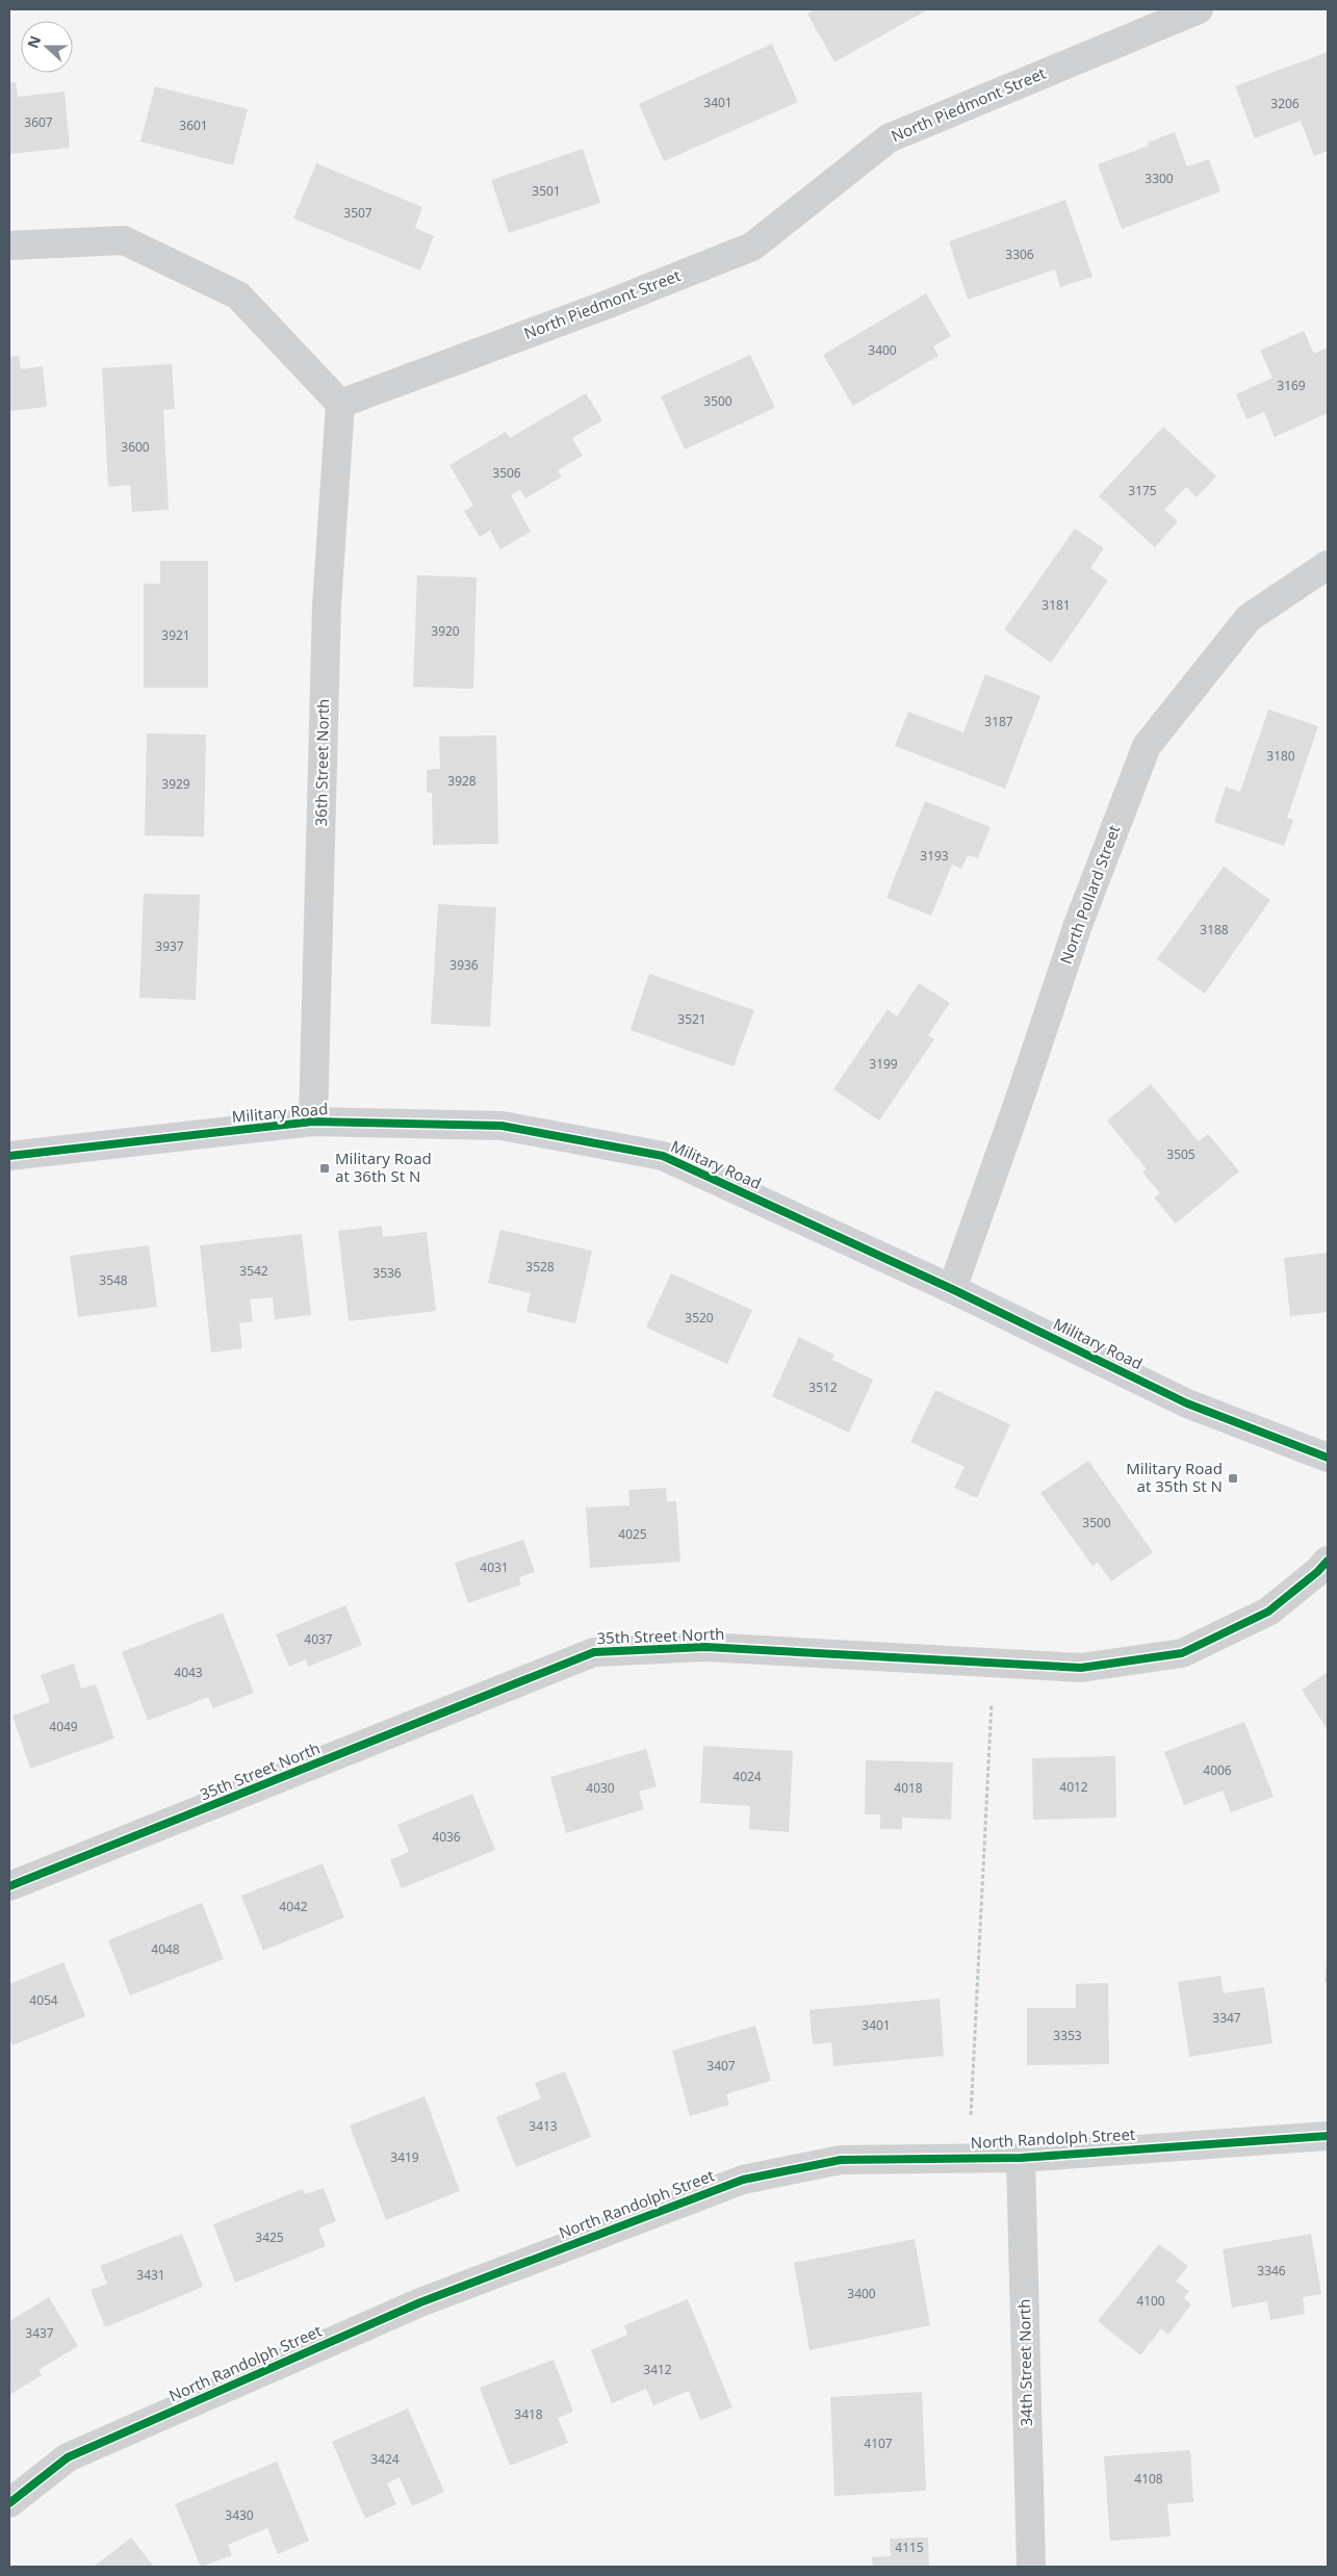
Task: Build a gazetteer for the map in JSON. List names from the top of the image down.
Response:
{
  "streets": {
    "main road": ["Military Road"],
    "street": [
      "North Piedmont Street",
      "36th Street North",
      "North Pollard Street",
      "35th Street North",
      "North Randolph Street",
      "34th Street North"
    ]
  },
  "crossings": [
    ["North Piedmont Street", "36th Street North"],
    ["36th Street North", "Military Road"],
    ["North Pollard Street", "Military Road"],
    ["North Randolph Street", "34th Street North"]
  ],
  "places": {
    "transit": ["Military Road at 36th St N", "Military Road at 35th St N"]
  },
  "house_numbers": [
    "3401",
    "3206",
    "3607",
    "3601",
    "3300",
    "3501",
    "3507",
    "3306",
    "3400",
    "3169",
    "3500",
    "3600",
    "3506",
    "3175",
    "3181",
    "3920",
    "3921",
    "3187",
    "3180",
    "3928",
    "3929",
    "3193",
    "3188",
    "3937",
    "3936",
    "3521",
    "3199",
    "3505",
    "3528",
    "3542",
    "3536",
    "3548",
    "3520",
    "3512",
    "3500",
    "4025",
    "4031",
    "4037",
    "4043",
    "4049",
    "4006",
    "4024",
    "4012",
    "4030",
    "4018",
    "4036",
    "4042",
    "4048",
    "4054",
    "3347",
    "3401",
    "3353",
    "3407",
    "3413",
    "3419",
    "3425",
    "3346",
    "3431",
    "3400",
    "4100",
    "3437",
    "3412",
    "3418",
    "4107",
    "3424",
    "4108",
    "3430",
    "4115"
  ],
  "north": "left"
}
